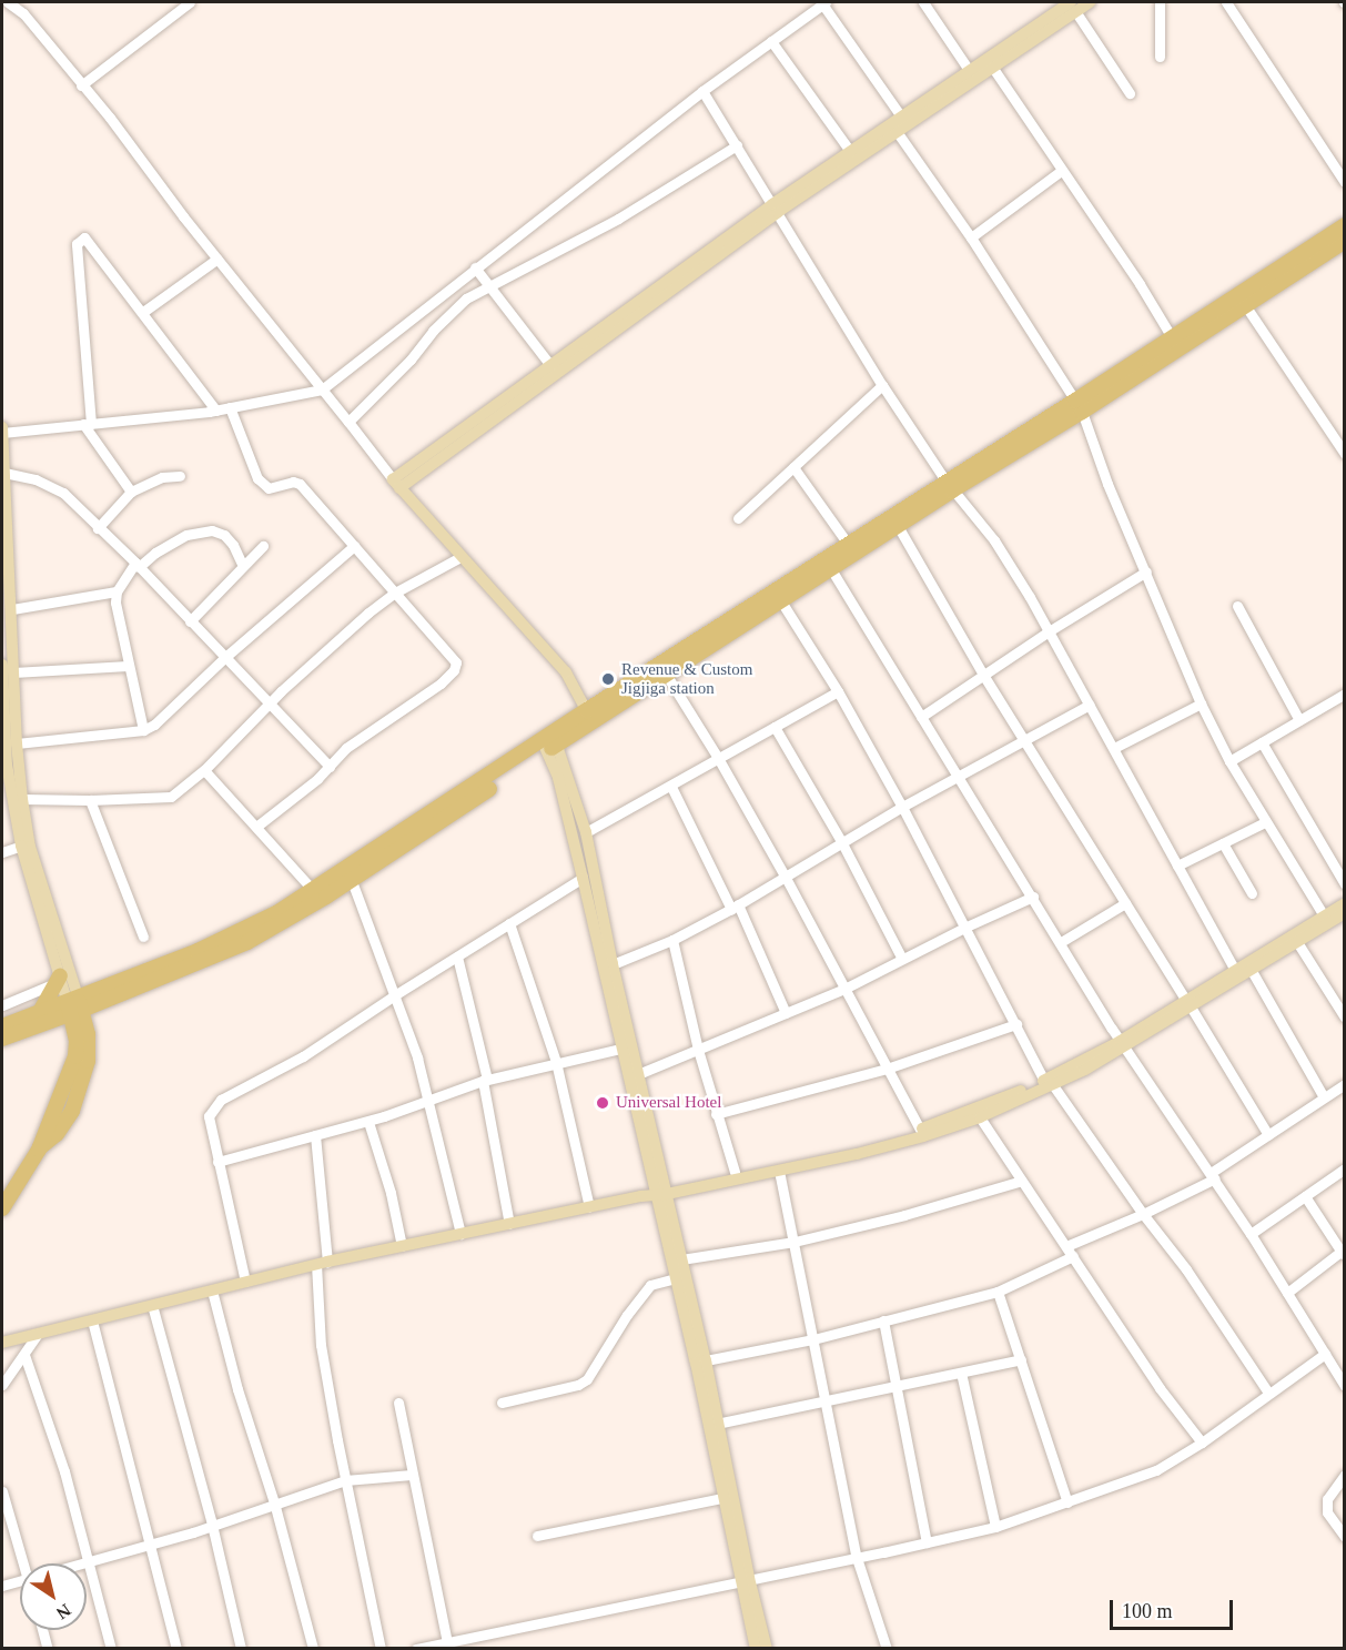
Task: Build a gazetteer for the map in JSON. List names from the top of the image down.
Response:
{
  "places": ["Revenue & Custom Jigjiga station", "Universal Hotel"],
  "scale_bar": "100 m",
  "north": "bottom right"
}
